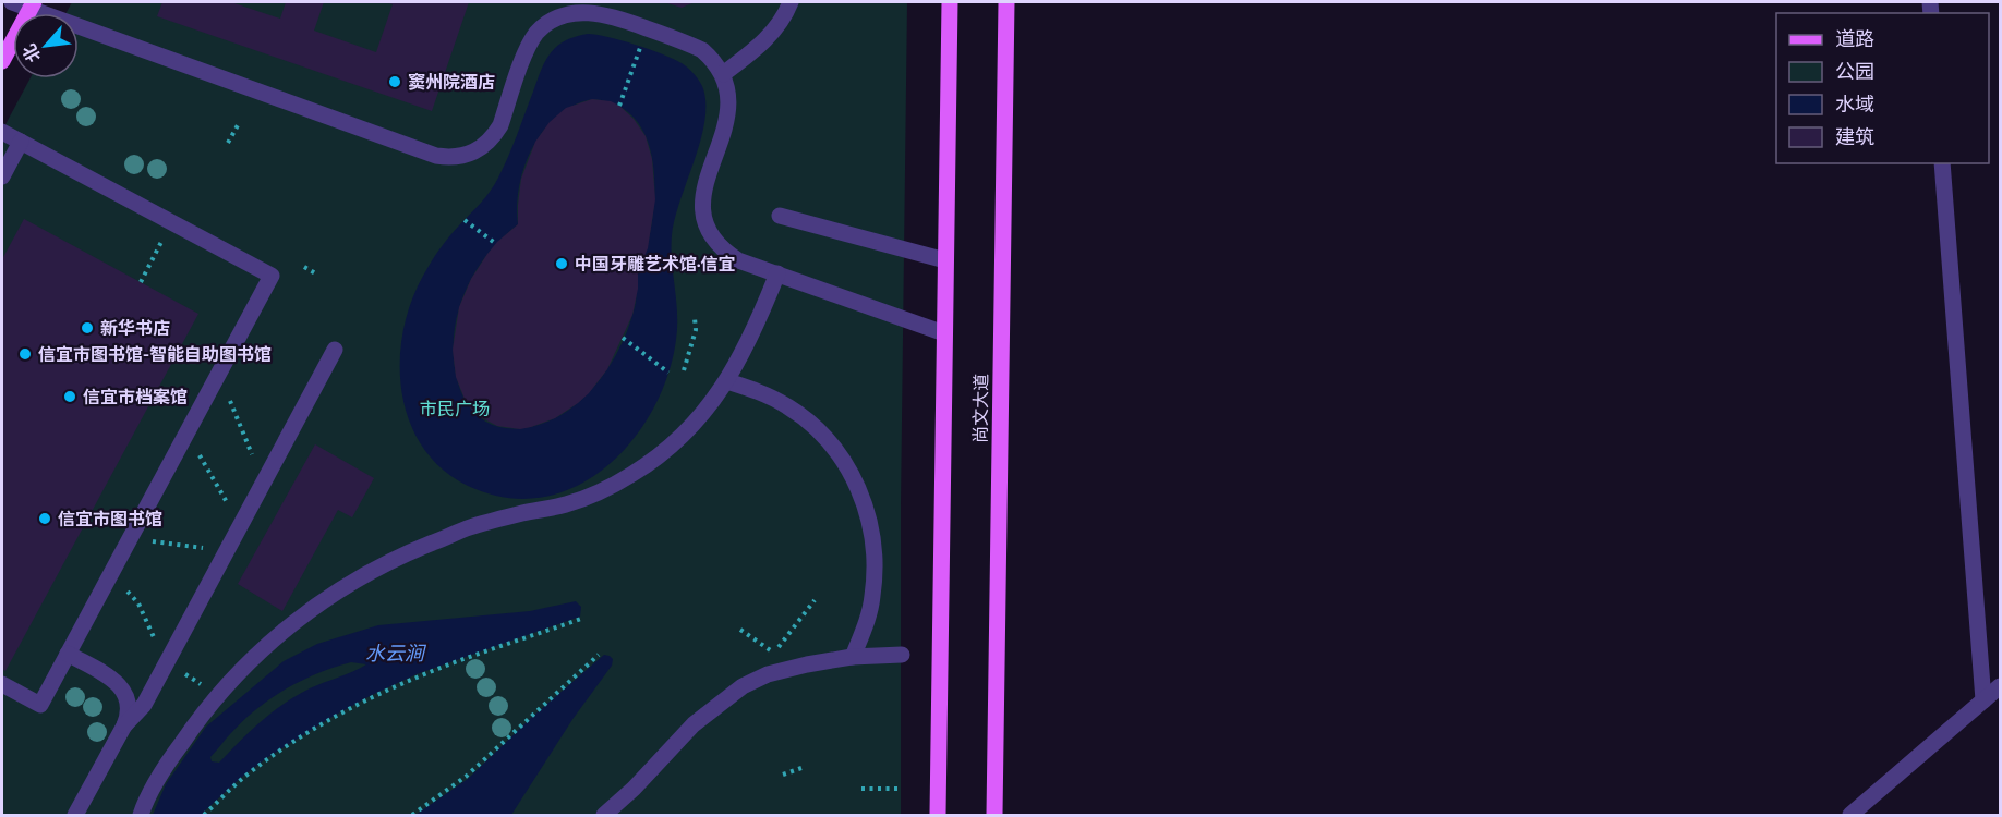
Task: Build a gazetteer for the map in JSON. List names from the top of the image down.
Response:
{
  "streets": {
    "main road": ["尚文大道"]
  },
  "water": ["水云涧"],
  "parks": ["市民广场"],
  "places": [
    "窦州院酒店",
    "中国牙雕艺术馆·信宜",
    "新华书店",
    "信宜市图书馆-智能自助图书馆",
    "信宜市档案馆",
    "信宜市图书馆"
  ],
  "legend": [
    "道路",
    "公园",
    "水域",
    "建筑"
  ],
  "north": "bottom left"
}
